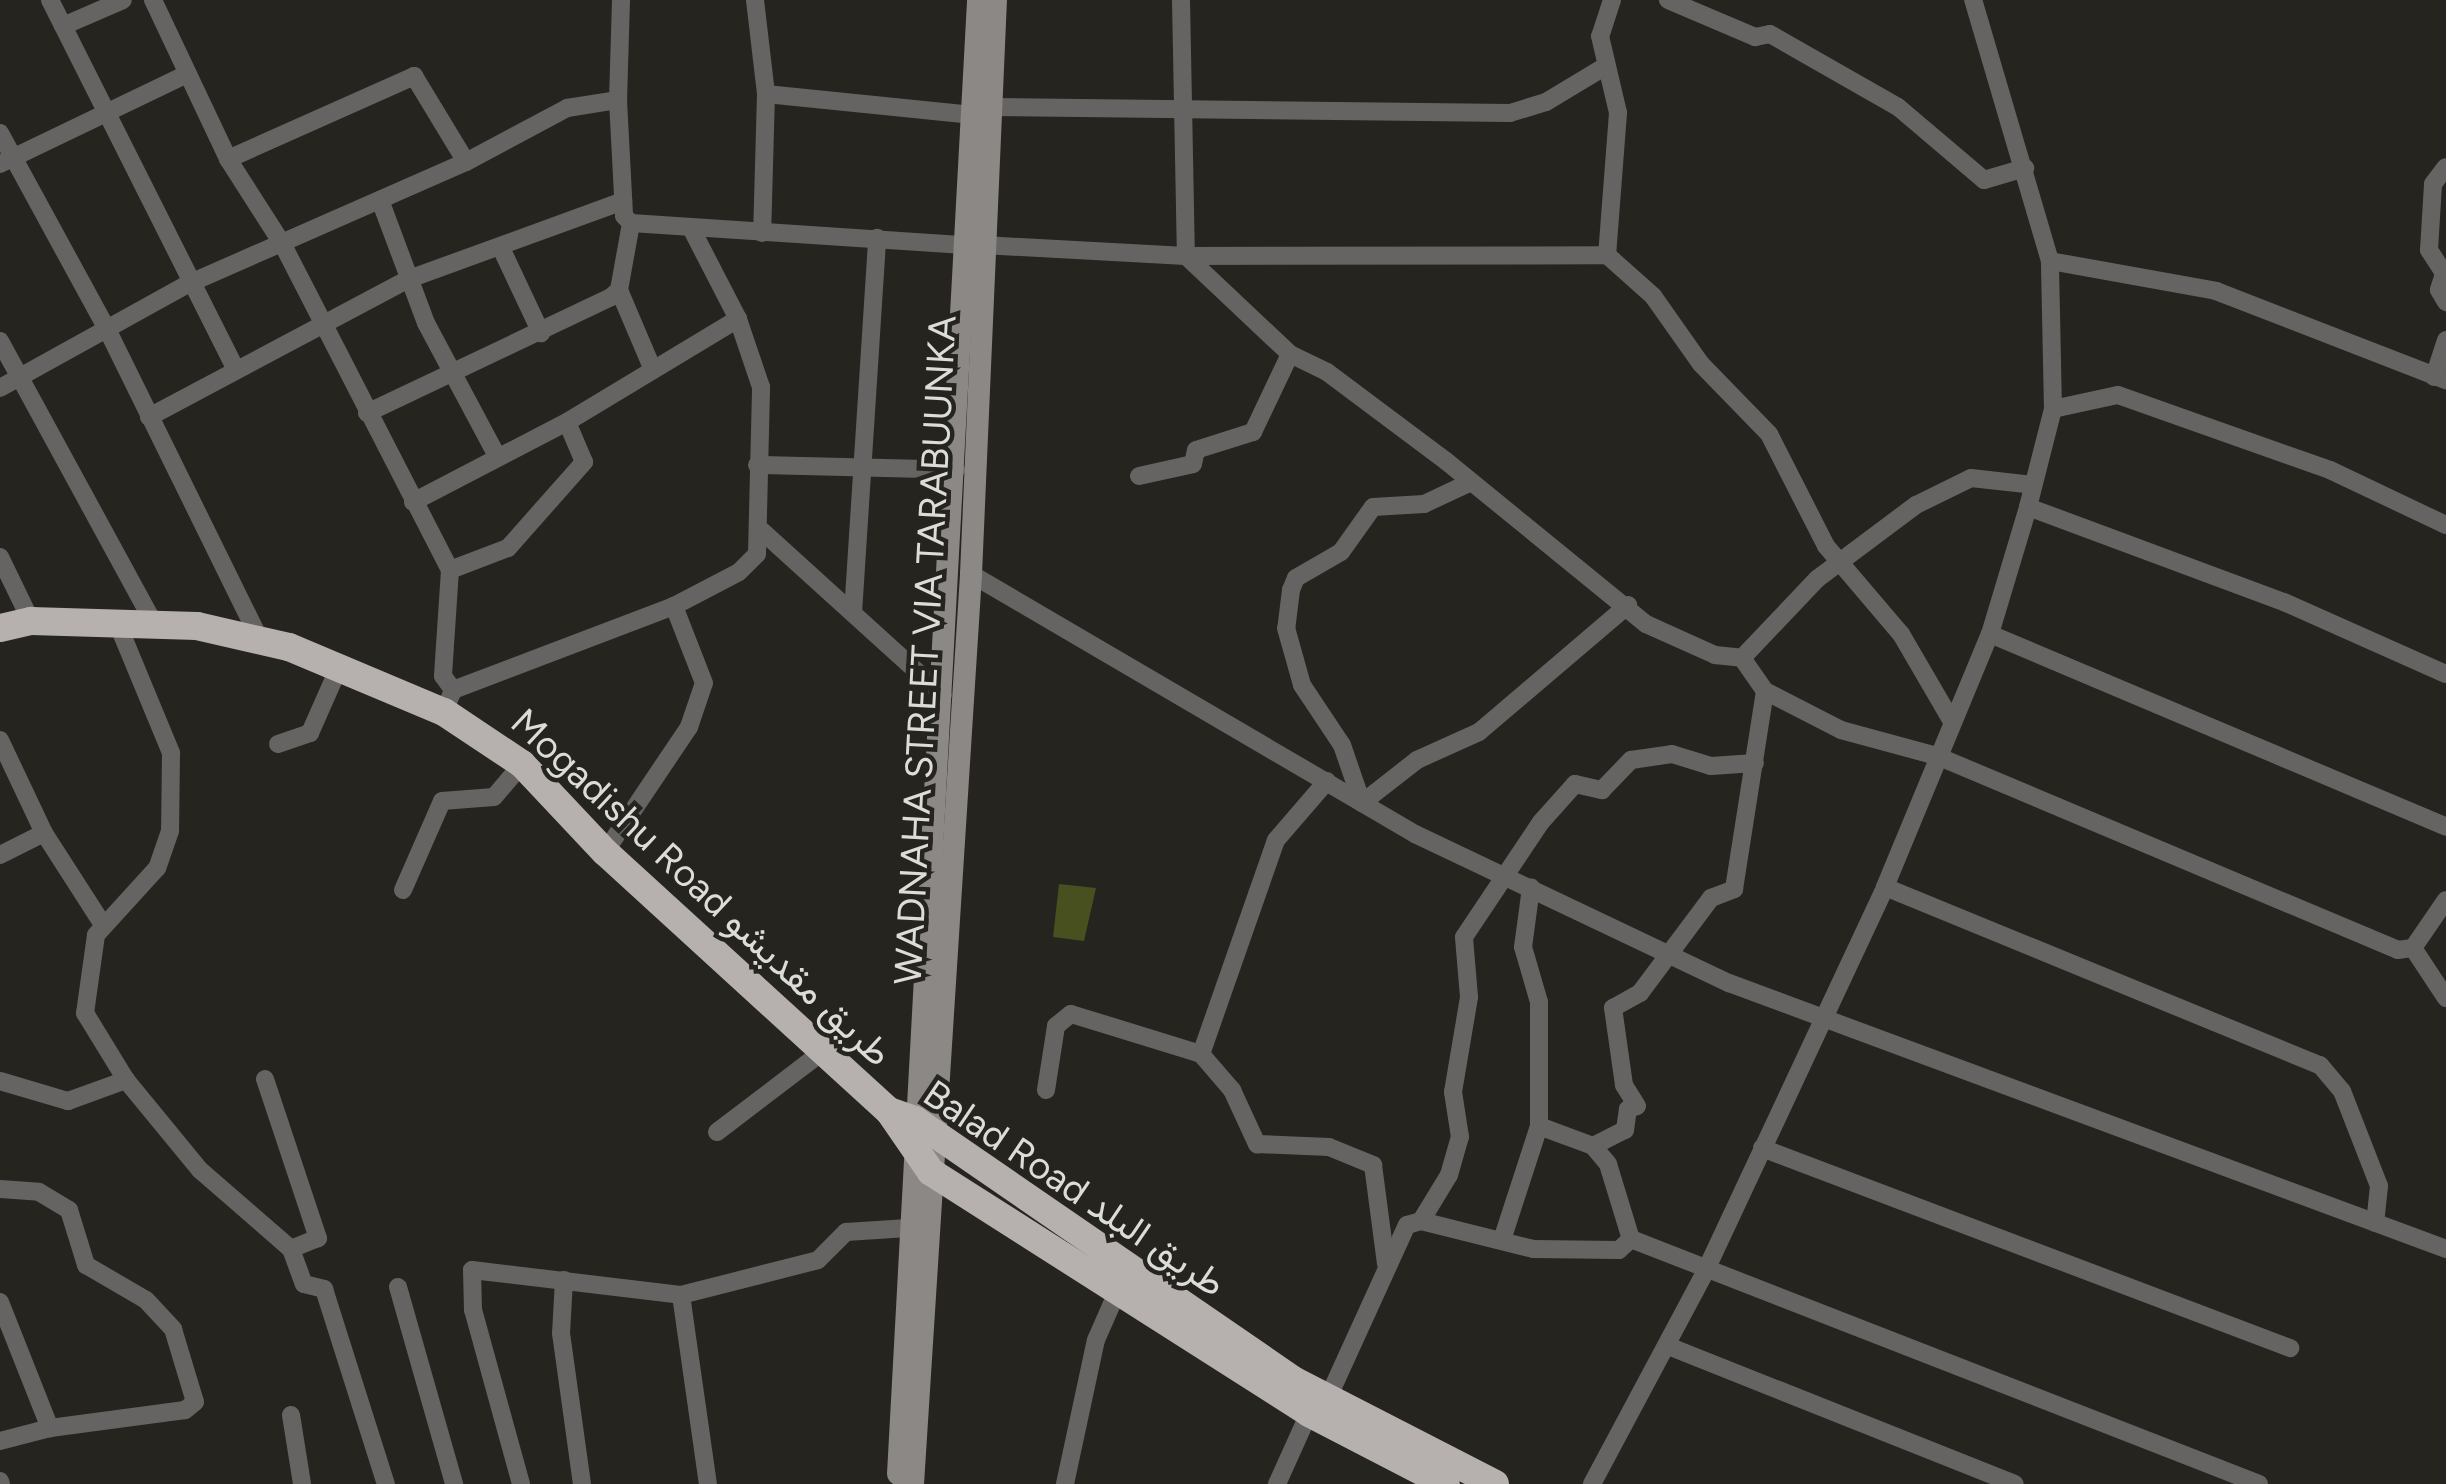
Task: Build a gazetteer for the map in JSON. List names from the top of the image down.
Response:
{
  "streets": {
    "highway": ["Mogadishu Road طريق مقديشو", "Balad Road طريق البلد"],
    "main road": ["WADNAHA STREET VIA TARABUUNKA"]
  },
  "crossings": [
    ["WADNAHA STREET VIA TARABUUNKA", "Mogadishu Road طريق مقديشو"],
    ["WADNAHA STREET VIA TARABUUNKA", "Balad Road طريق البلد"],
    ["Mogadishu Road طريق مقديشو", "Balad Road طريق البلد"]
  ]
}
